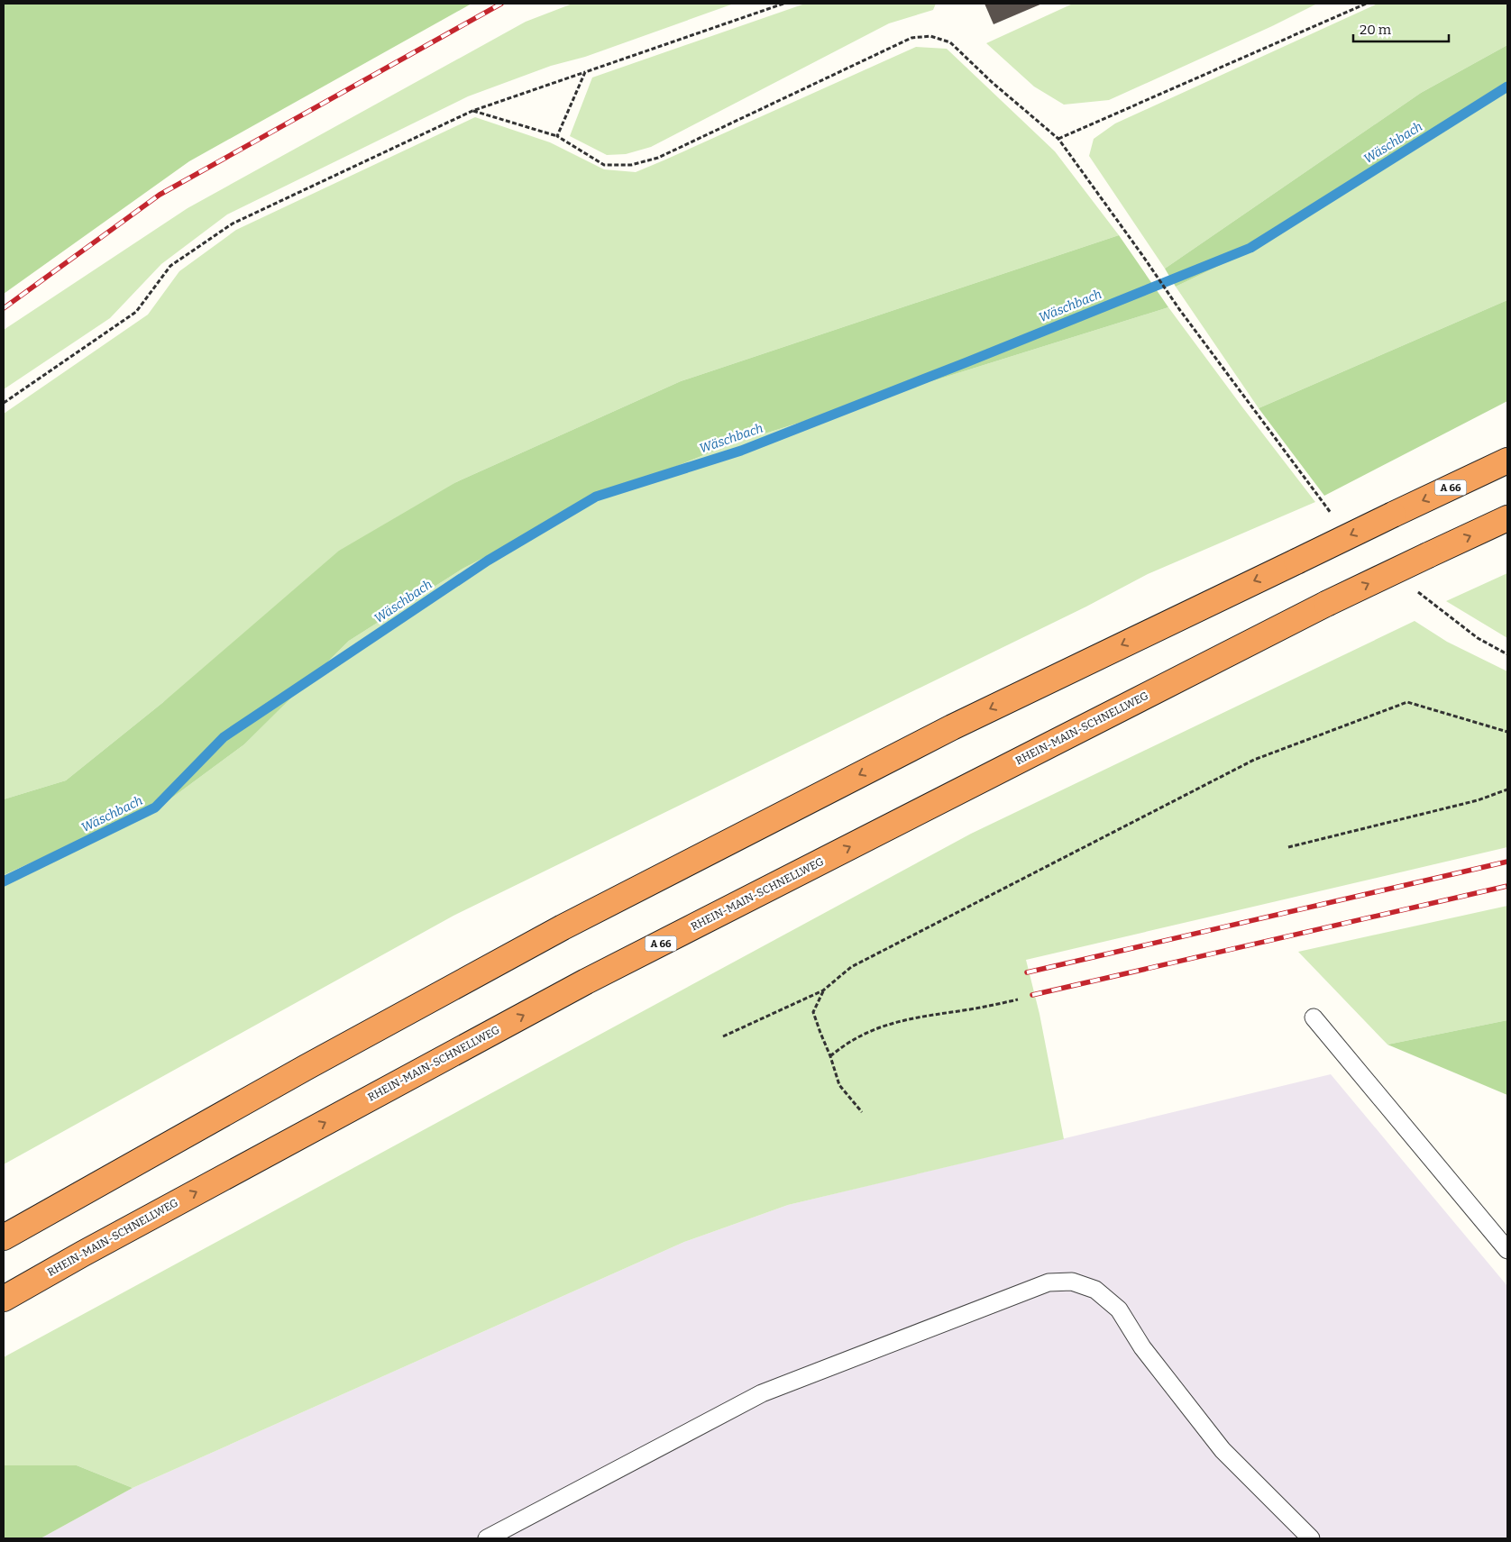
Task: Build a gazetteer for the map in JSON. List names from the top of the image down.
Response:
{
  "streets": {
    "highway": ["A 66", "RHEIN-MAIN-SCHNELLWEG"]
  },
  "water": ["Wäschbach"],
  "scale_bar": "20 m"
}
